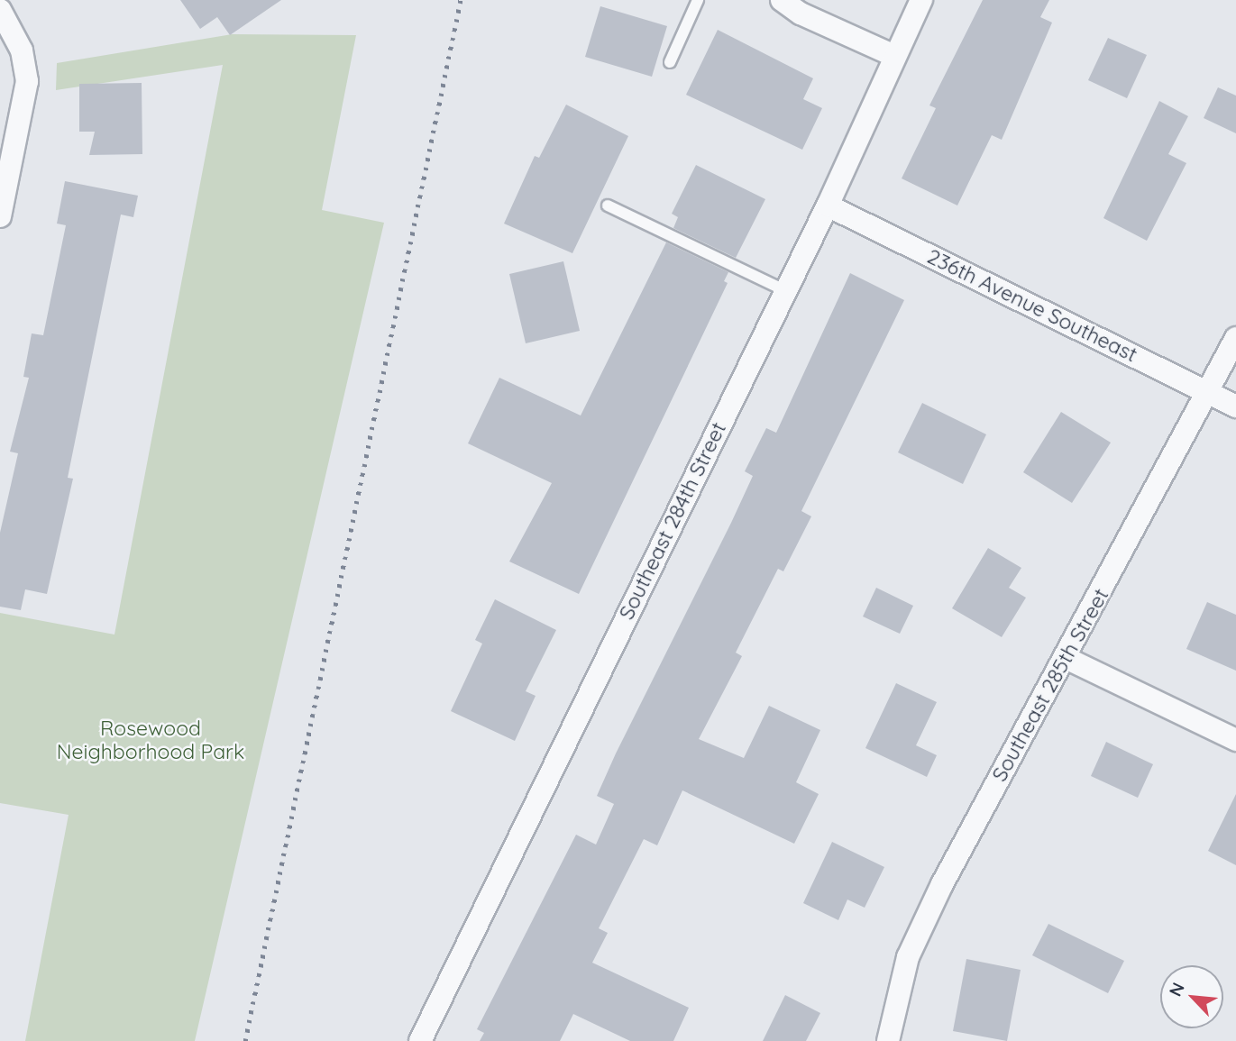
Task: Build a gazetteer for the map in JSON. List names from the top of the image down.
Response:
{
  "streets": {
    "street": ["236th Avenue Southeast", "Southeast 284th Street", "Southeast 285th Street"]
  },
  "crossings": [
    ["236th Avenue Southeast", "Southeast 284th Street"],
    ["236th Avenue Southeast", "Southeast 285th Street"]
  ],
  "parks": ["Rosewood Neighborhood Park"],
  "north": "top left"
}
